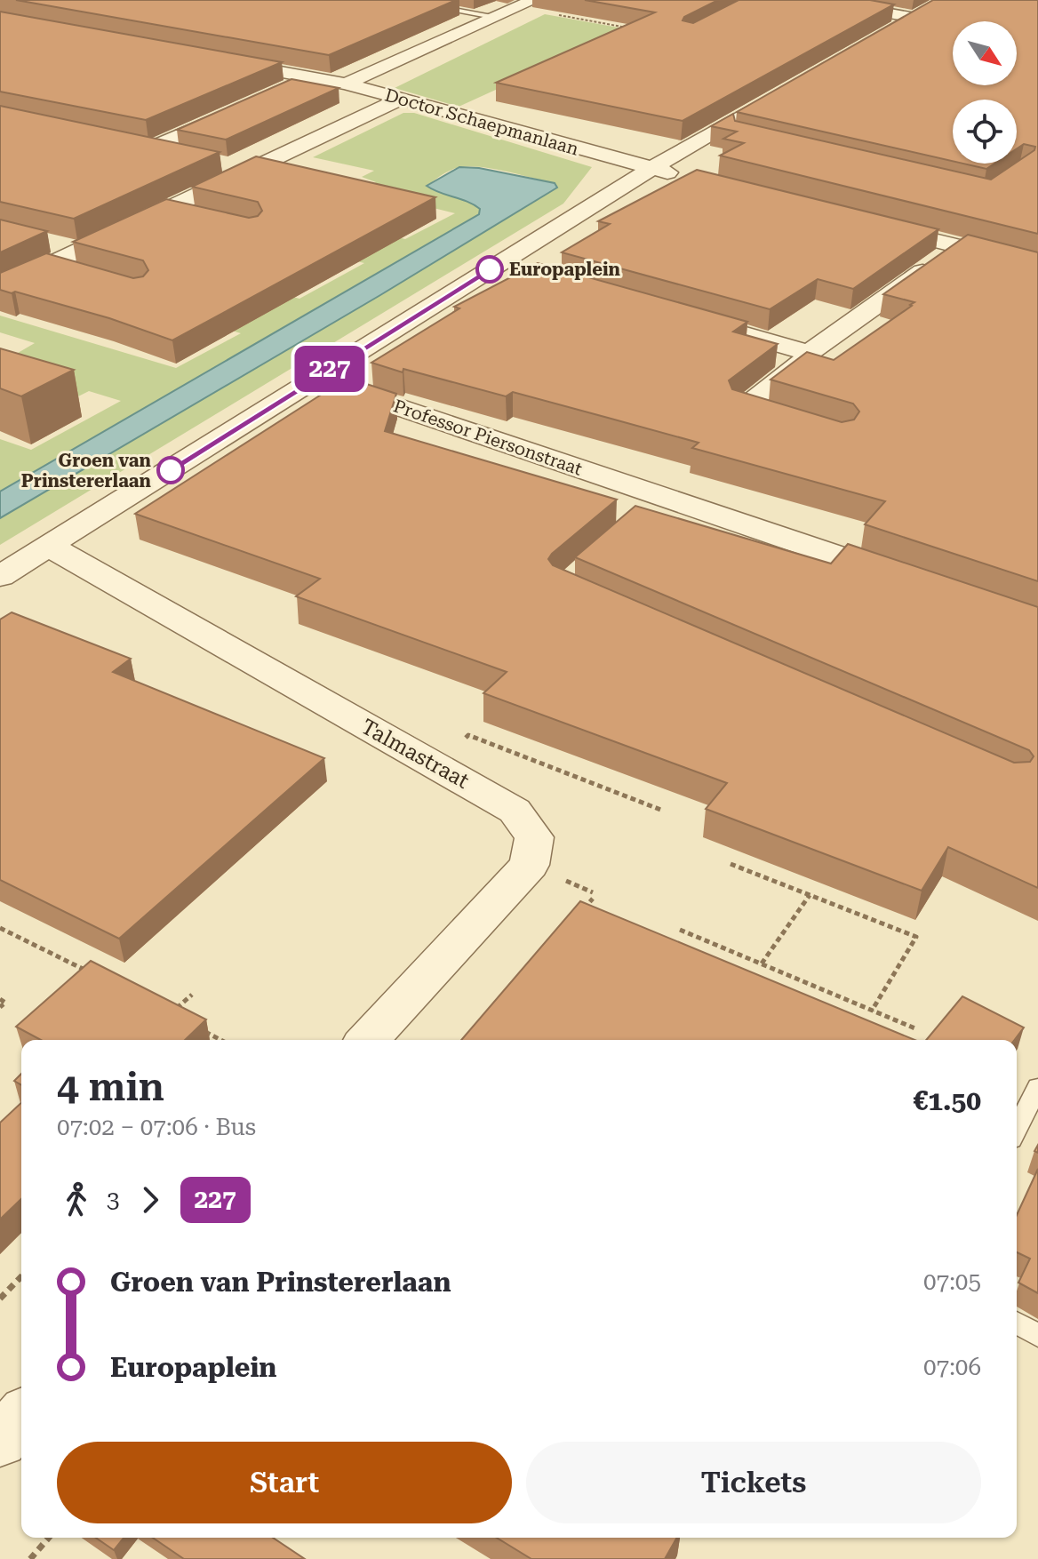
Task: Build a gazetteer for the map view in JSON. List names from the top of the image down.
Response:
{
  "streets": {
    "street": ["Doctor Schaepmanlaan", "Professor Piersonstraat", "Talmastraat"]
  },
  "places": ["Europaplein", "Groen van Prinstererlaan"],
  "lines": ["bus line 227"],
  "north": "bottom right",
  "page": {
    "on_map": "227",
    "heading": ["4 min", "07:02 – 07:06 · Bus", "€1.50"],
    "legs": ["3", "227"],
    "list": [
      {
        "name": "Groen van Prinstererlaan",
        "value": "07:05"
      },
      {
        "name": "Europaplein",
        "value": "07:06"
      }
    ],
    "buttons": ["Start", "Tickets"]
  }
}
